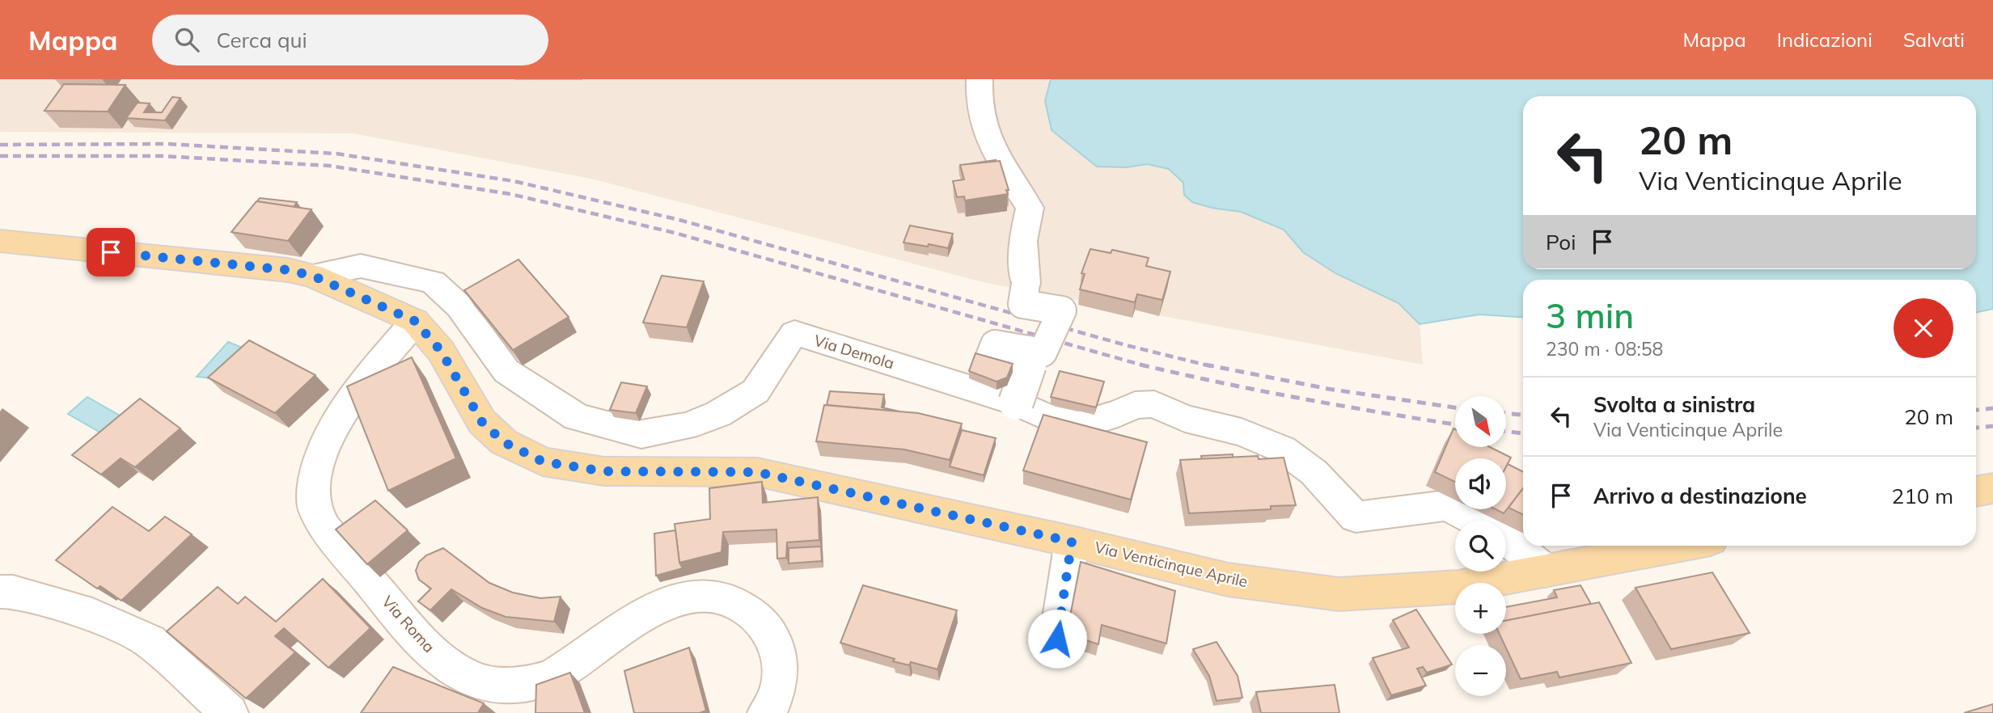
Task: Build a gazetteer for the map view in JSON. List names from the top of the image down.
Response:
{
  "streets": {
    "main road": ["Via Venticinque Aprile"],
    "street": ["Via Demola", "Via Roma"]
  },
  "crossings": [
    ["Via Demola", "Via Venticinque Aprile"],
    ["Via Venticinque Aprile", "Via Roma"]
  ],
  "north": "bottom right",
  "page": {
    "header": "Mappa",
    "search": "Cerca qui",
    "nav": ["Mappa", "Indicazioni", "Salvati"],
    "turn": ["20 m", "Via Venticinque Aprile"],
    "then": "Poi",
    "heading": ["3 min", "230 m · 08:58"],
    "list": [
      {
        "name": "Svolta a sinistra",
        "note": "Via Venticinque Aprile",
        "value": "20 m"
      },
      {
        "name": "Arrivo a destinazione",
        "value": "210 m"
      }
    ],
    "map_buttons": ["+", "−"]
  }
}
